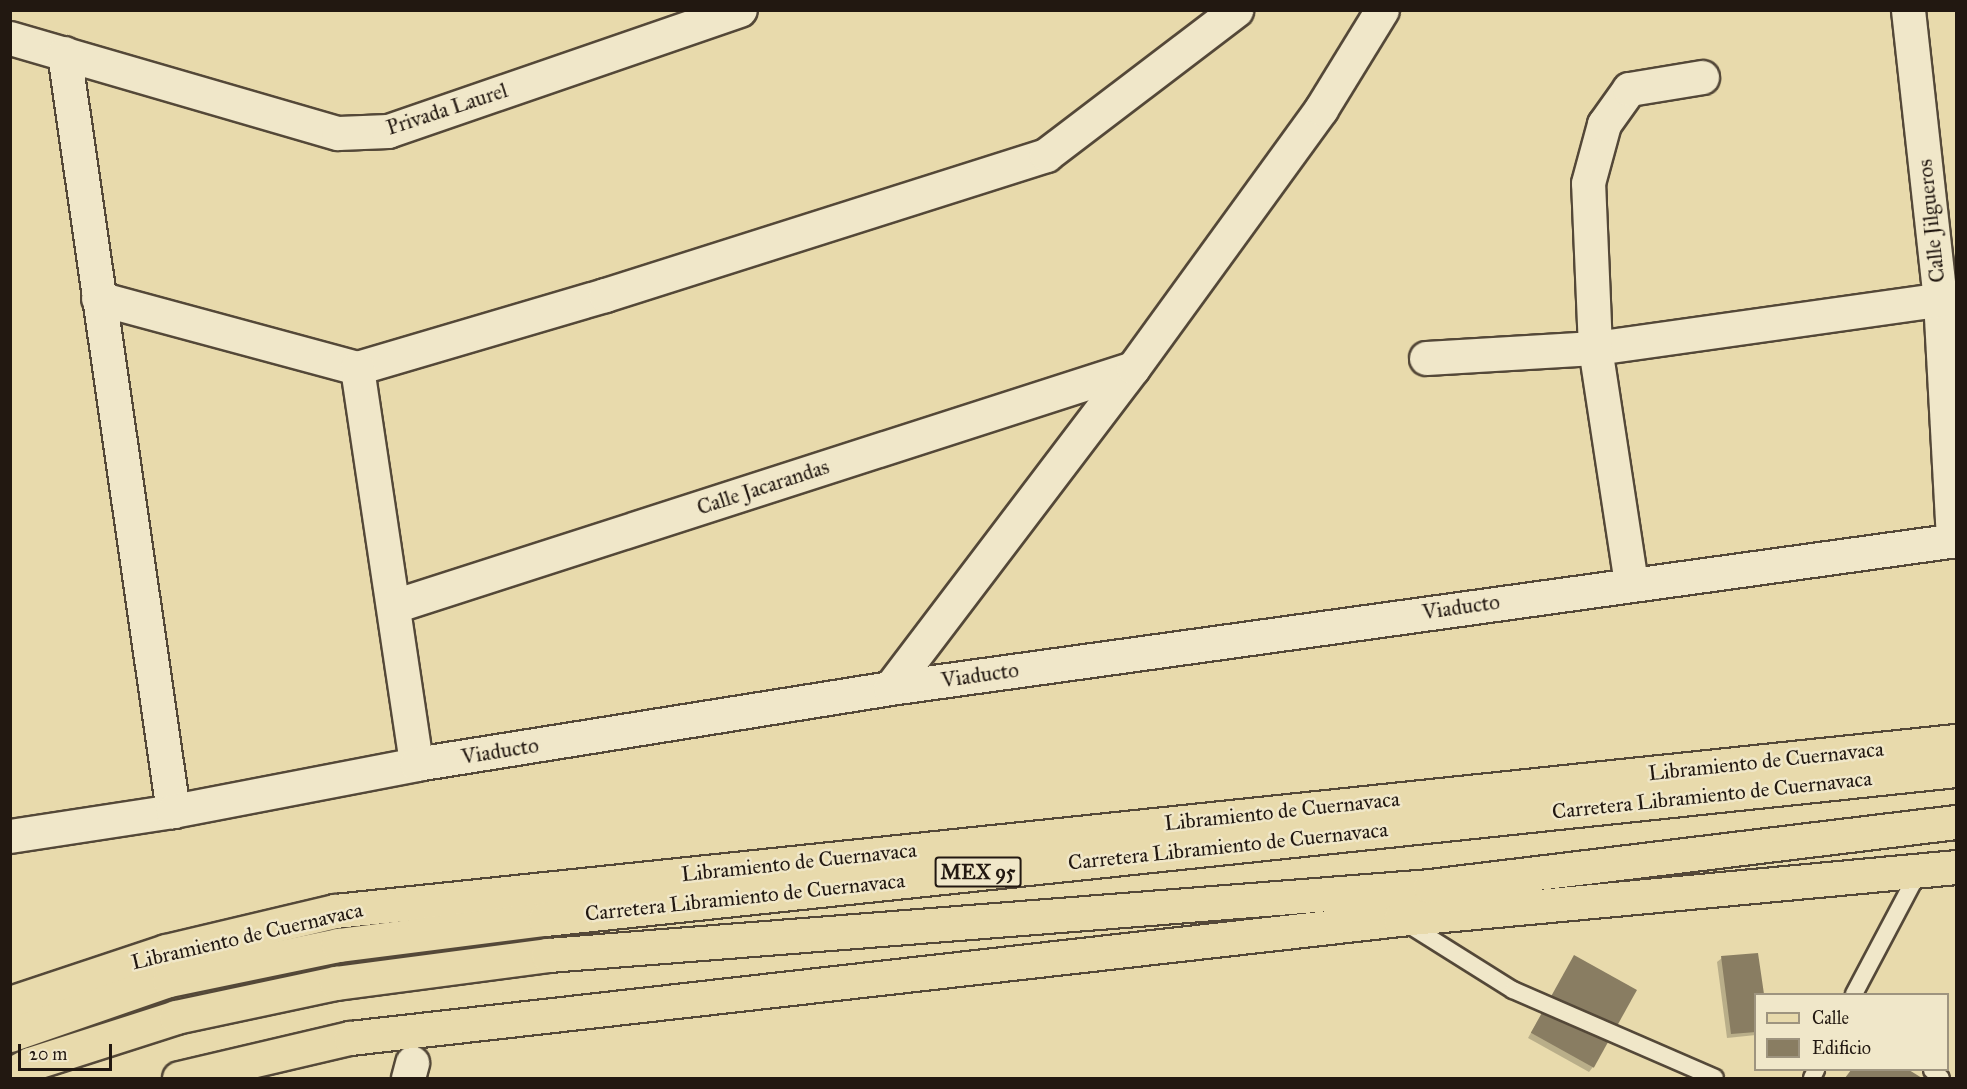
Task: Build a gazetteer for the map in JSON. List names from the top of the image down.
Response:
{
  "streets": {
    "main road": ["Libramiento de Cuernavaca", "Carretera Libramiento de Cuernavaca", "MEX 95"],
    "street": [
      "Privada Laurel",
      "Calle Jilgueros",
      "Calle Jacarandas",
      "Viaducto"
    ]
  },
  "crossings": [
    ["Calle Jilgueros", "Viaducto"]
  ],
  "legend": ["Calle", "Edificio"],
  "scale_bar": "20 m"
}
